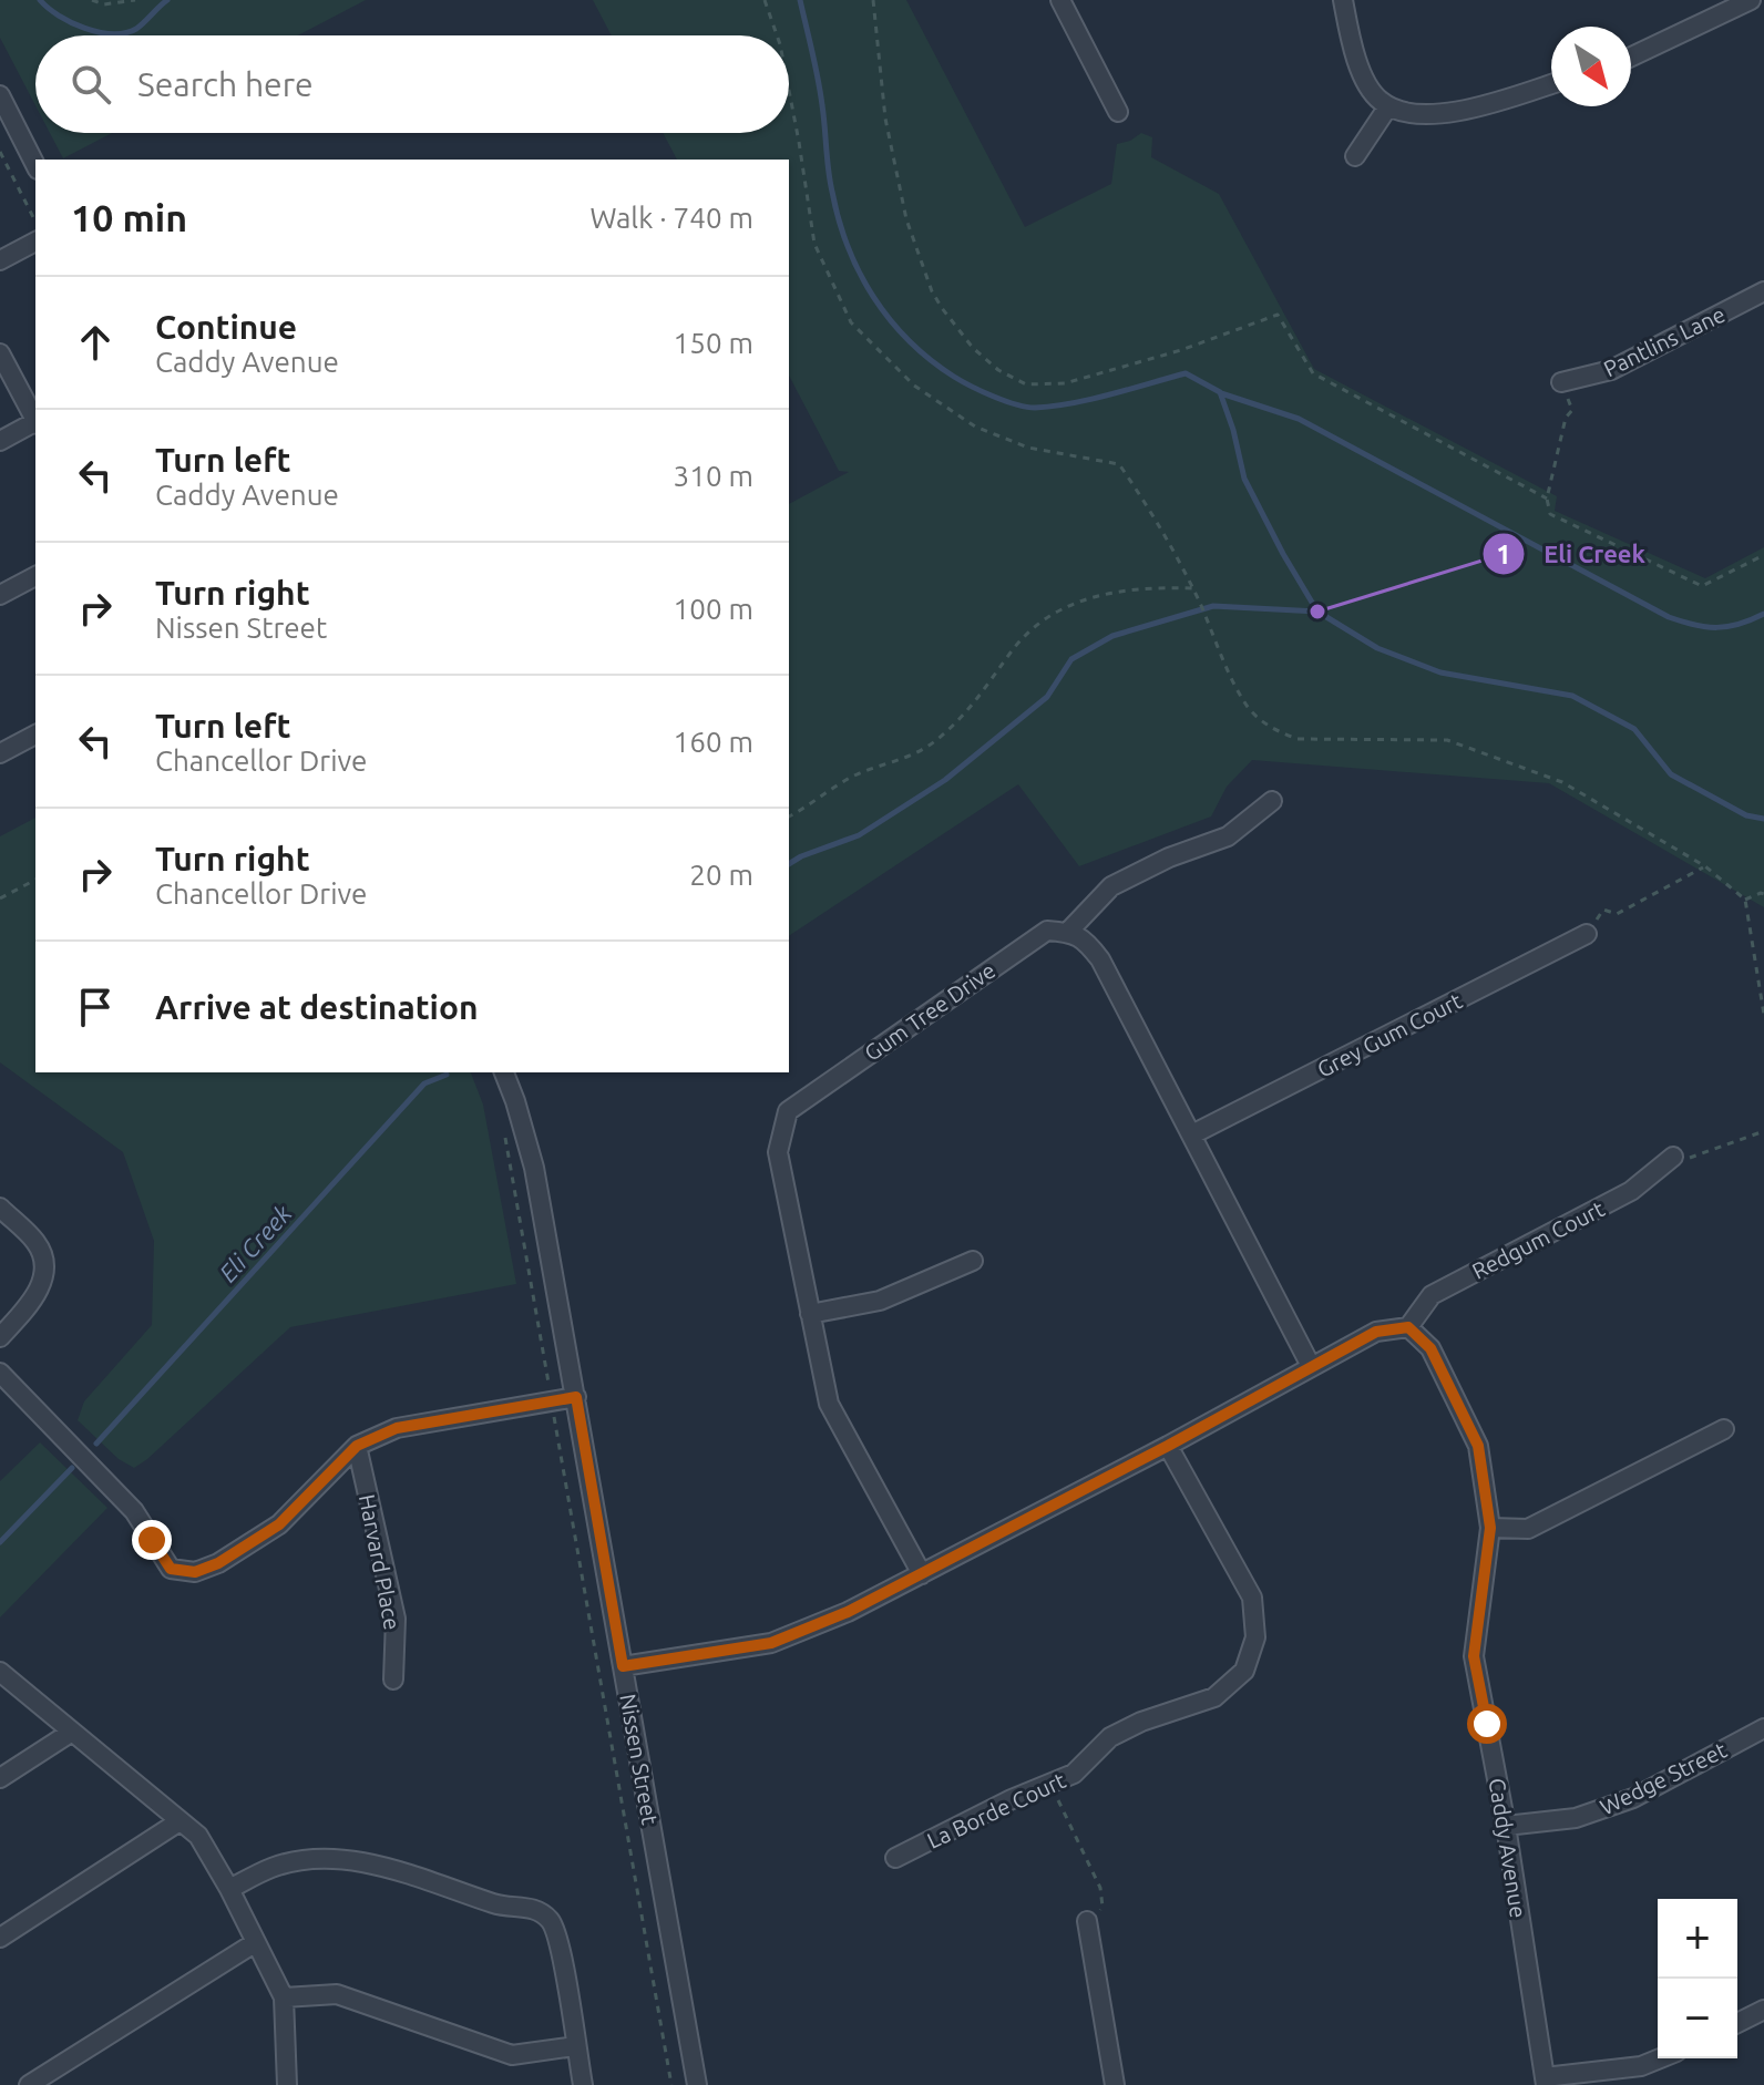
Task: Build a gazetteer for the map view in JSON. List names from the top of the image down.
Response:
{
  "streets": {
    "street": [
      "Pantlins Lane",
      "Gum Tree Drive",
      "Grey Gum Court",
      "Redgum Court",
      "Harvard Place",
      "Nissen Street",
      "Wedge Street",
      "La Borde Court",
      "Caddy Avenue"
    ]
  },
  "crossings": [
    ["Redgum Court", "Caddy Avenue"],
    ["Wedge Street", "Caddy Avenue"]
  ],
  "water": ["Eli Creek"],
  "places": ["Eli Creek"],
  "north": "bottom right",
  "page": {
    "search": "Search here",
    "heading": ["10 min", "Walk · 740 m"],
    "list": [
      ["Continue", "Caddy Avenue", "150 m"],
      ["Turn left", "Caddy Avenue", "310 m"],
      ["Turn right", "Nissen Street", "100 m"],
      ["Turn left", "Chancellor Drive", "160 m"],
      ["Turn right", "Chancellor Drive", "20 m"],
      "Arrive at destination"
    ],
    "map_buttons": ["+", "−"]
  }
}
